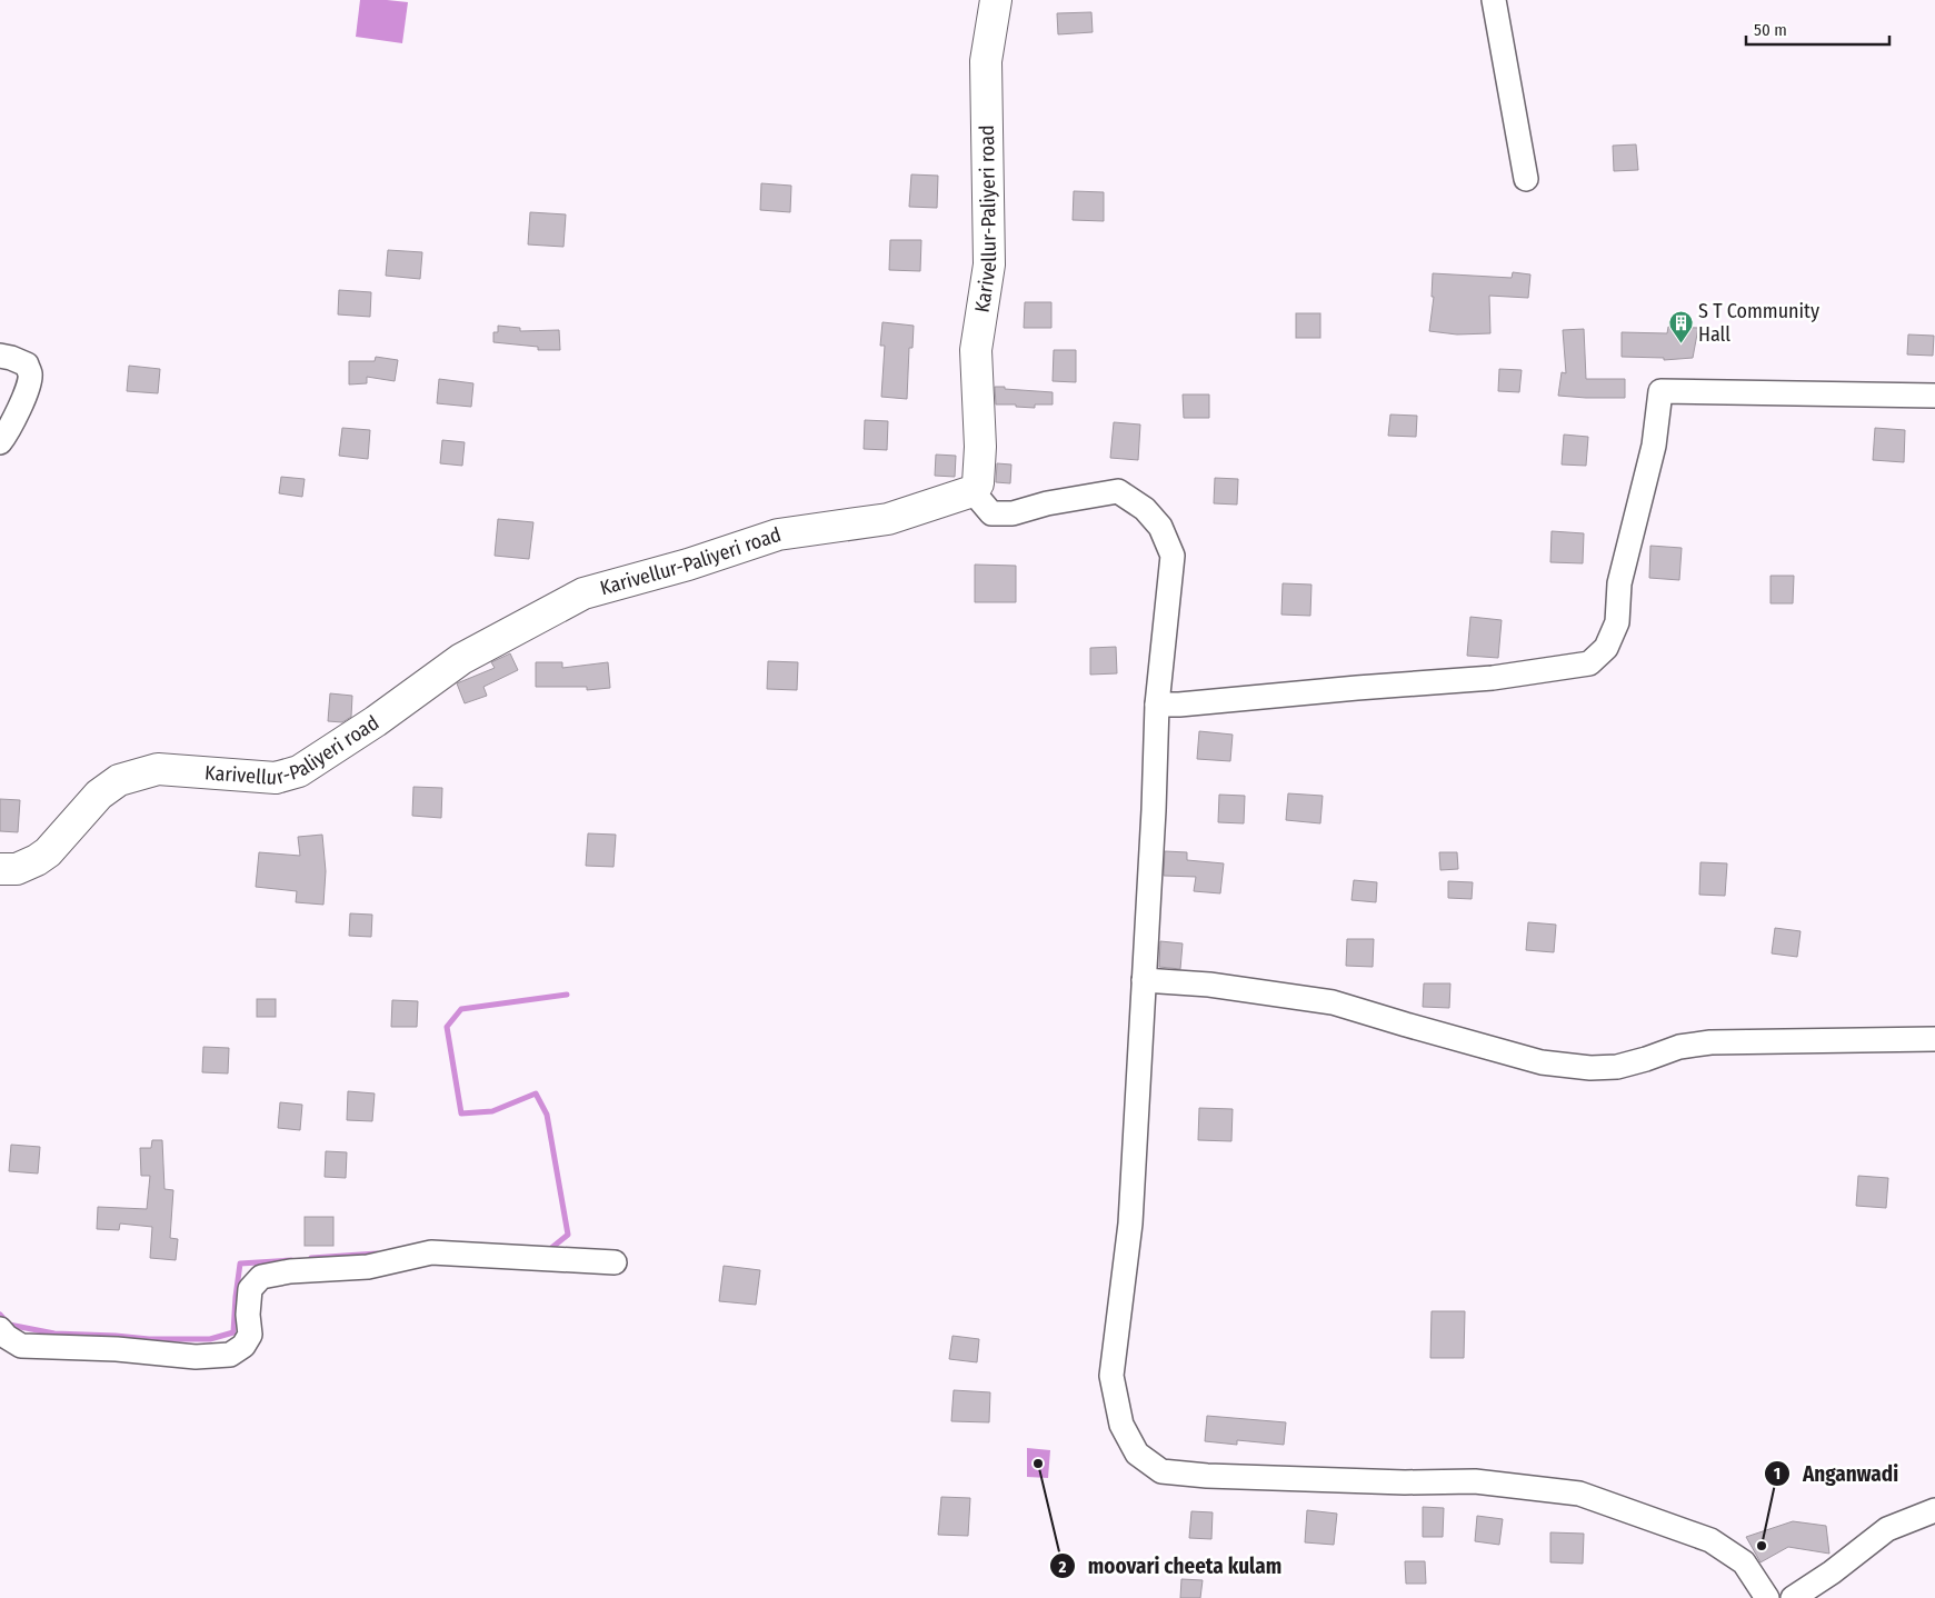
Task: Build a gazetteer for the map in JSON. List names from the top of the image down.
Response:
{
  "streets": {
    "main road": ["Karivellur-Paliyeri road"]
  },
  "places": {
    "building": ["S T Community Hall"],
    "other": ["moovari cheeta kulam", "Anganwadi"]
  },
  "scale_bar": "50 m"
}
